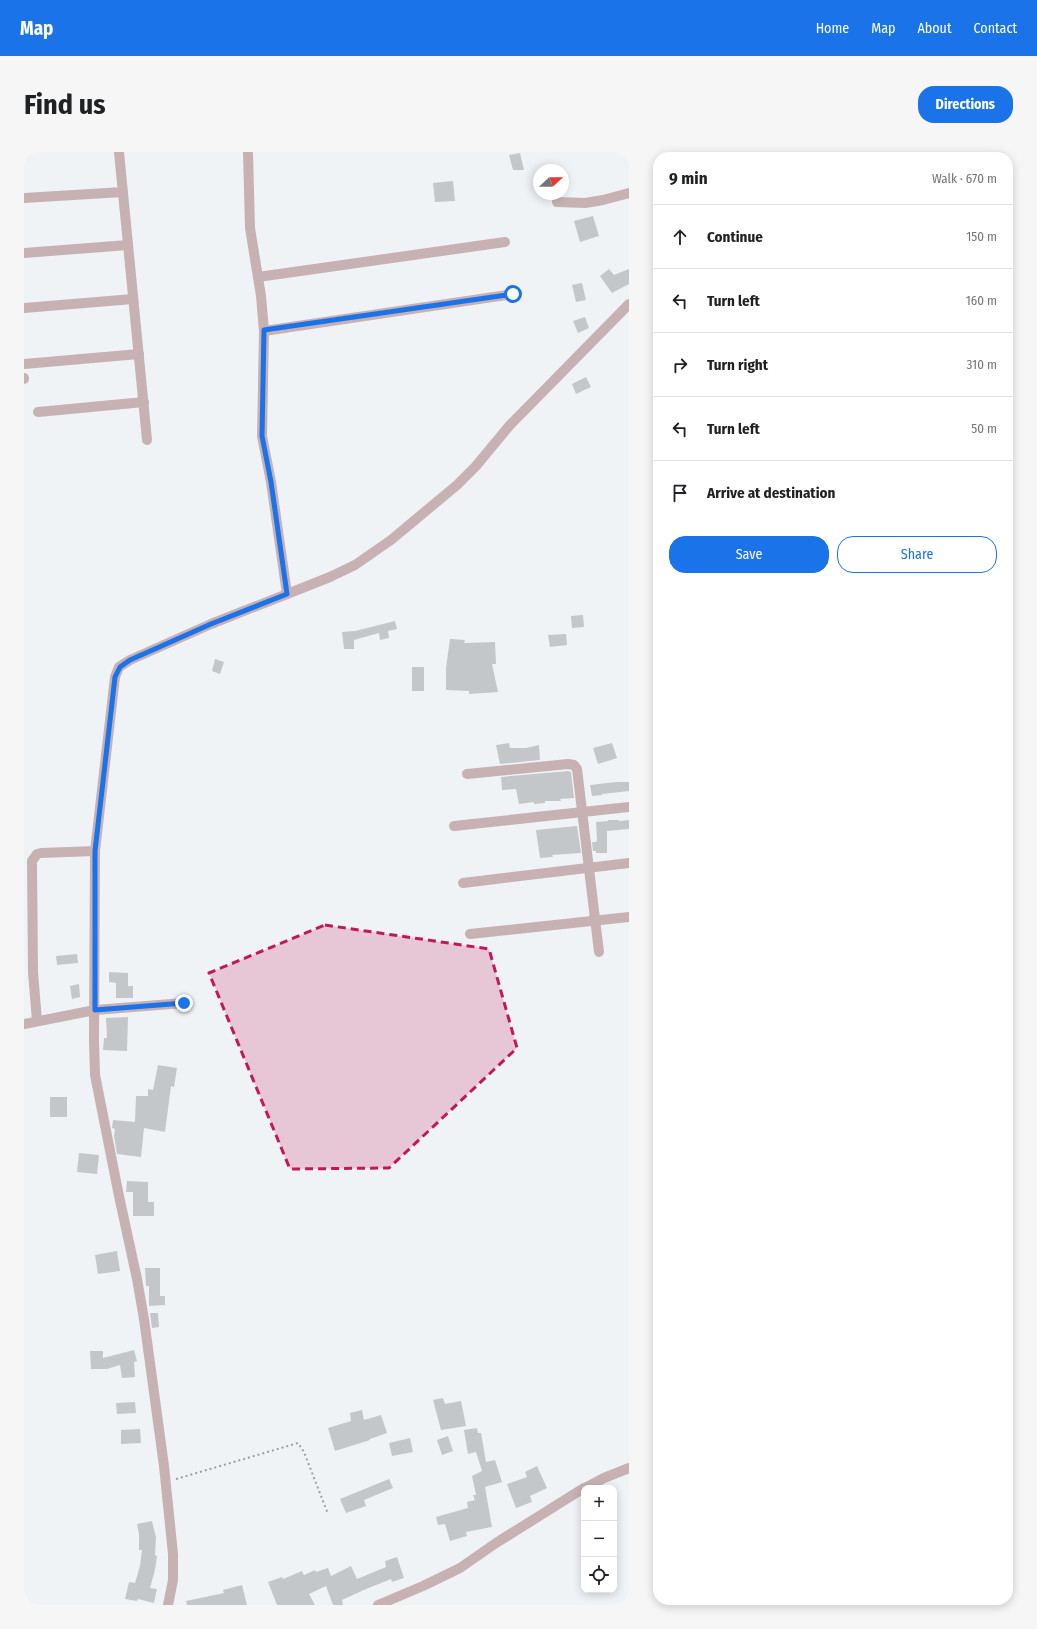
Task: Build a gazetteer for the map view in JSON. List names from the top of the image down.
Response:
{
  "north": "right",
  "page": {
    "header": "Map",
    "nav": [
      "Home",
      "Map",
      "About",
      "Contact"
    ],
    "buttons": [
      "Directions",
      ["Save", "Share"]
    ],
    "title": "Find us",
    "heading": ["9 min", "Walk · 670 m"],
    "list": [
      ["Continue", "150 m"],
      ["Turn left", "160 m"],
      ["Turn right", "310 m"],
      ["Turn left", "50 m"],
      "Arrive at destination"
    ],
    "map_buttons": ["+", "−"]
  }
}
